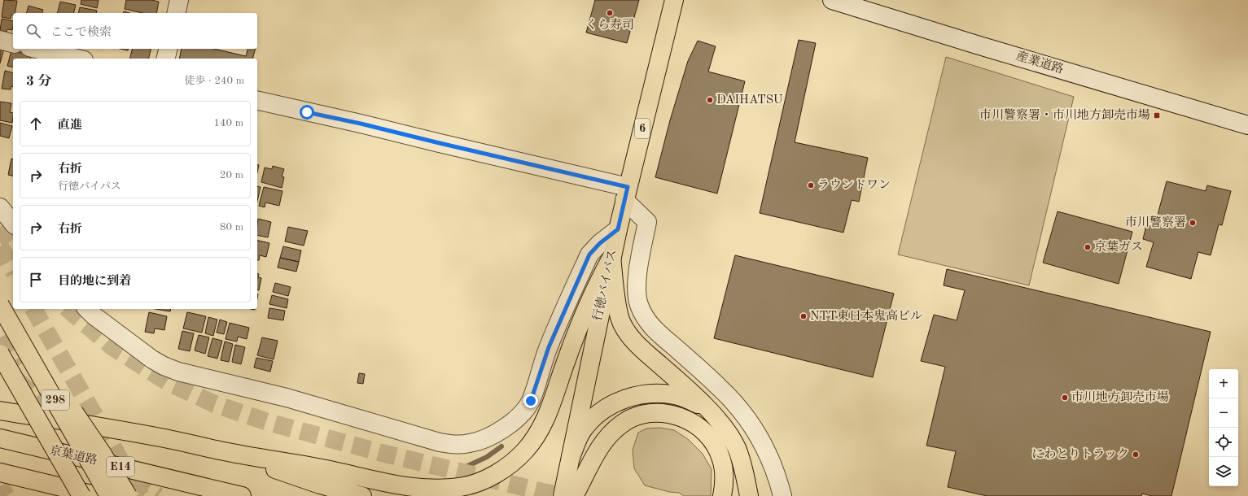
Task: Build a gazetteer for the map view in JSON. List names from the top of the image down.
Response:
{
  "streets": {
    "main road": [
      "6",
      "行徳バイパス",
      "298",
      "京葉道路",
      "E14"
    ],
    "street": ["産業道路"]
  },
  "places": {
    "other": [
      "くら寿司",
      "DAIHATSU",
      "ラウンドワン",
      "市川警察署",
      "京葉ガス",
      "NTT東日本鬼高ビル",
      "市川地方卸売市場",
      "にわとりトラック"
    ],
    "transit": ["市川警察署・市川地方卸売市場"]
  },
  "page": {
    "search": "ここで検索",
    "heading": ["3 分", "徒歩 · 240 m"],
    "list": [
      ["直進", "140 m"],
      ["右折", "行徳バイパス", "20 m"],
      ["右折", "80 m"],
      "目的地に到着"
    ],
    "map_buttons": ["+", "−"]
  }
}
